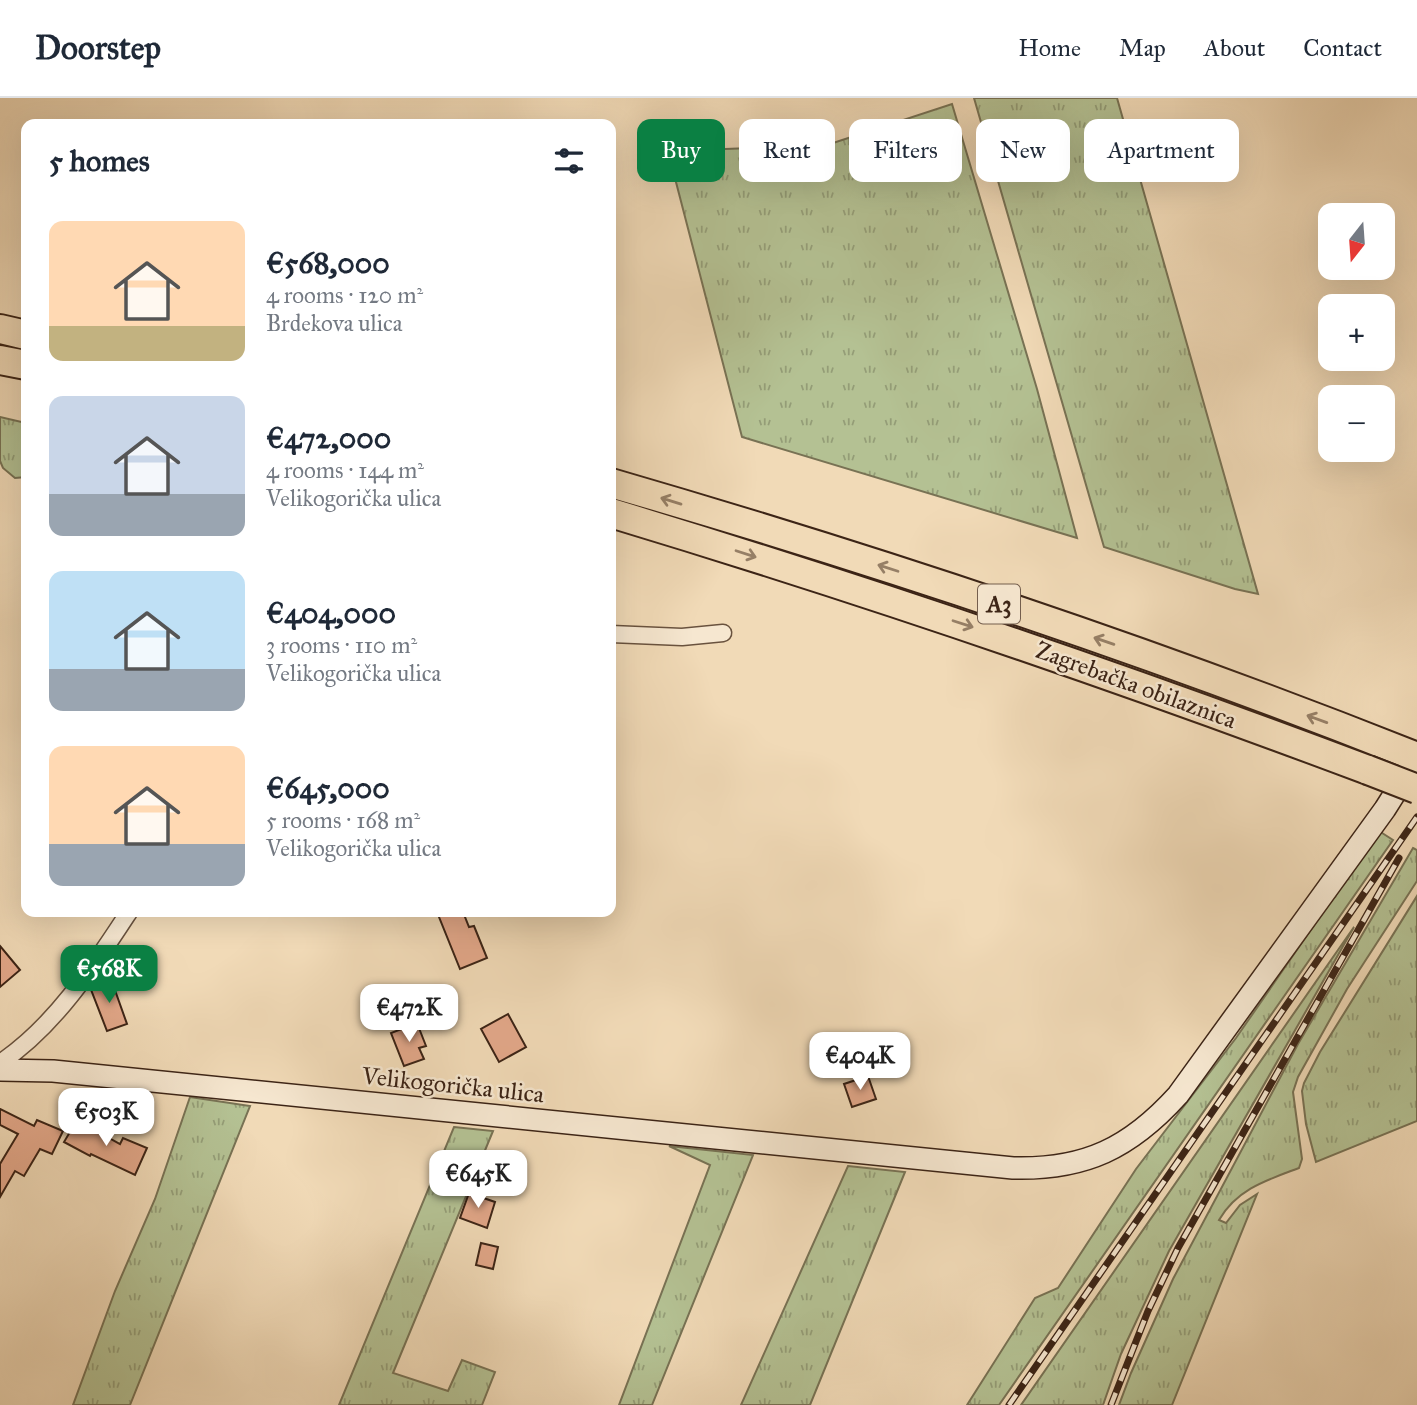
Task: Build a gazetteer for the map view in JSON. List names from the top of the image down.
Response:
{
  "streets": {
    "highway": ["A3", "Zagrebačka obilaznica"],
    "street": ["Velikogorička ulica"]
  },
  "crossings": [
    ["Zagrebačka obilaznica", "Velikogorička ulica"]
  ],
  "north": "bottom",
  "page": {
    "header": "Doorstep",
    "nav": [
      "Home",
      "Map",
      "About",
      "Contact"
    ],
    "chip": [
      "Buy",
      "Rent",
      "Filters",
      "New",
      "Apartment"
    ],
    "heading": "5 homes",
    "map_buttons": ["+", "−"],
    "list": [
      {
        "name": "€568,000",
        "note": "4 rooms · 120 m² · Brdekova ulica"
      },
      {
        "name": "€472,000",
        "note": "4 rooms · 144 m² · Velikogorička ulica"
      },
      {
        "name": "€404,000",
        "note": "3 rooms · 110 m² · Velikogorička ulica"
      },
      {
        "name": "€645,000",
        "note": "5 rooms · 168 m² · Velikogorička ulica"
      }
    ],
    "price": [
      "€568K",
      "€472K",
      "€404K",
      "€503K",
      "€645K"
    ]
  }
}
